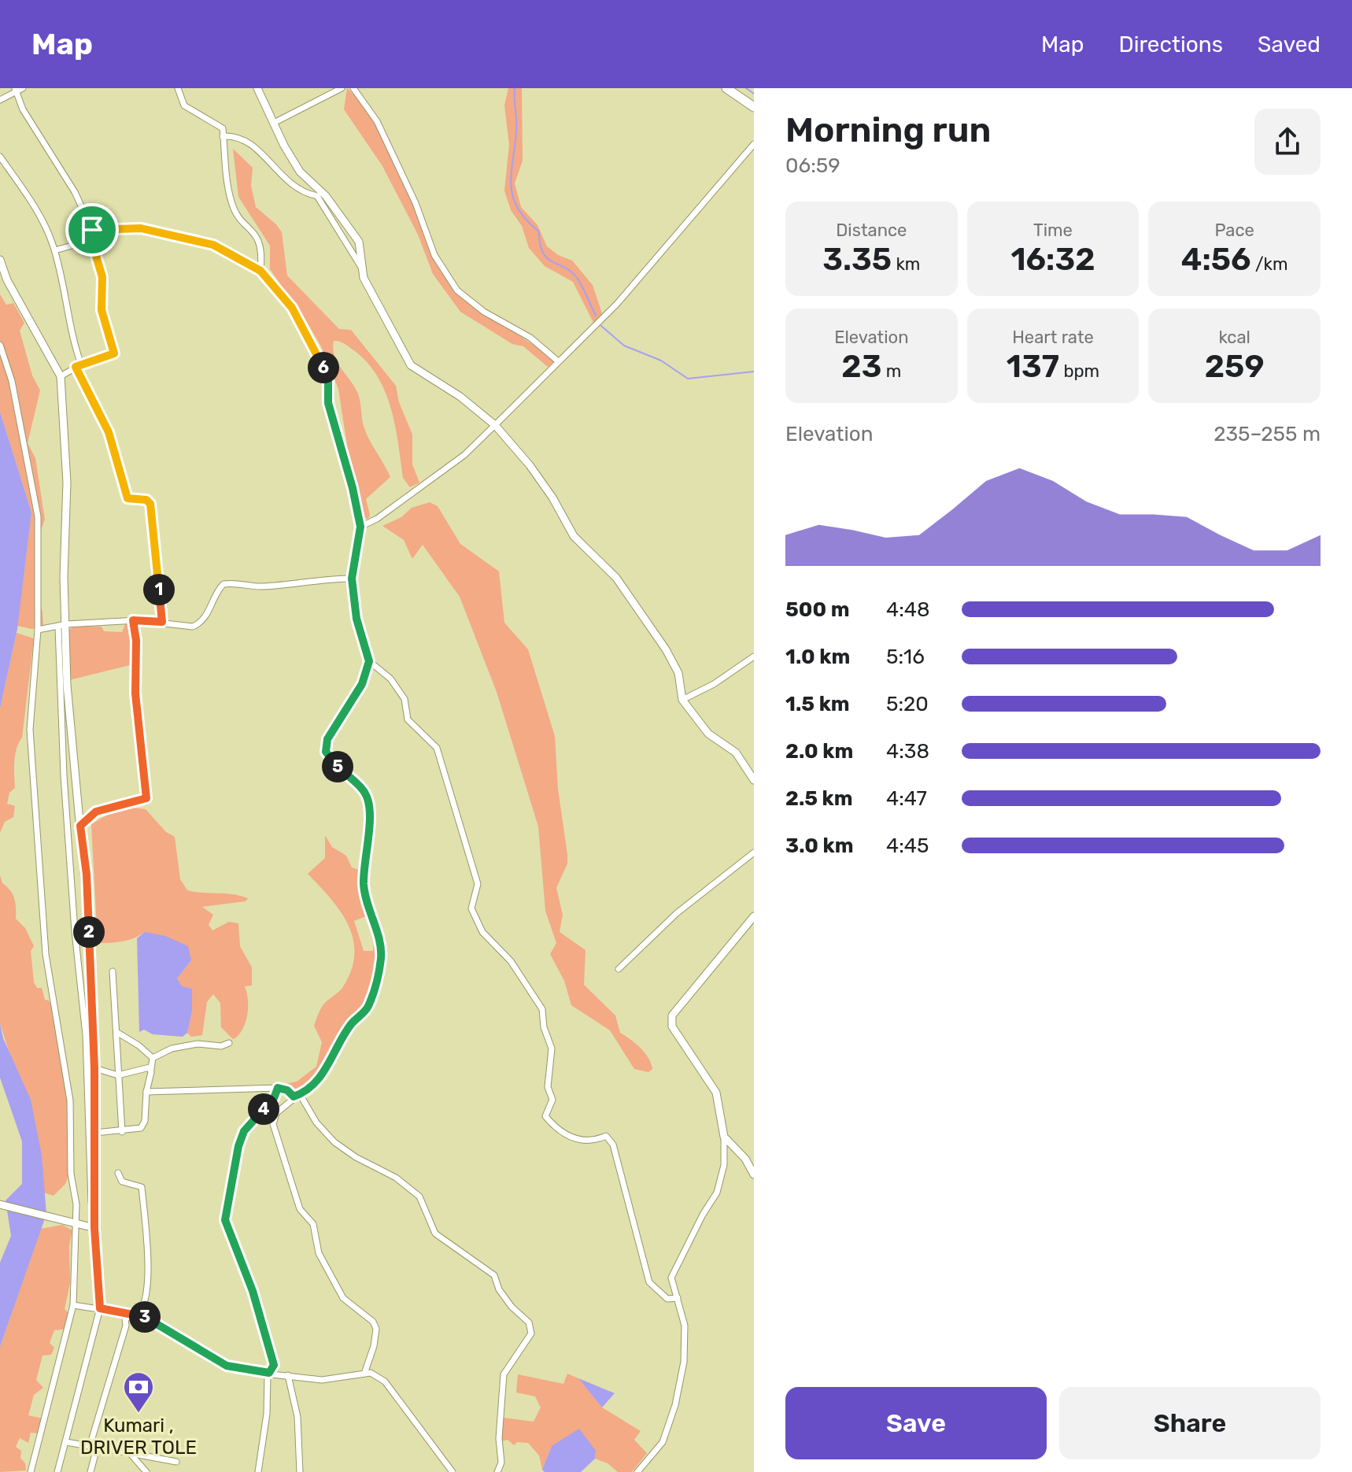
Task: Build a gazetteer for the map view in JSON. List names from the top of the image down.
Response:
{
  "places": {
    "bank": ["Kumari , DRIVER TOLE"]
  },
  "page": {
    "header": "Map",
    "nav": ["Map", "Directions", "Saved"],
    "heading": ["Morning run", "06:59"],
    "stats": [
      ["Distance", "3.35 km"],
      ["Time", "16:32"],
      ["Pace", "4:56 /km"],
      ["Elevation", "23 m"],
      ["Heart rate", "137 bpm"],
      ["kcal", "259"]
    ],
    "pins": [
      "6",
      "1",
      "5",
      "2",
      "4",
      "3"
    ],
    "chart": ["Elevation", "235–255 m"],
    "list": [
      {
        "name": "500 m",
        "note": "4:48"
      },
      {
        "name": "1.0 km",
        "note": "5:16"
      },
      {
        "name": "1.5 km",
        "note": "5:20"
      },
      {
        "name": "2.0 km",
        "note": "4:38"
      },
      {
        "name": "2.5 km",
        "note": "4:47"
      },
      {
        "name": "3.0 km",
        "note": "4:45"
      }
    ],
    "buttons": ["Save", "Share"]
  }
}
